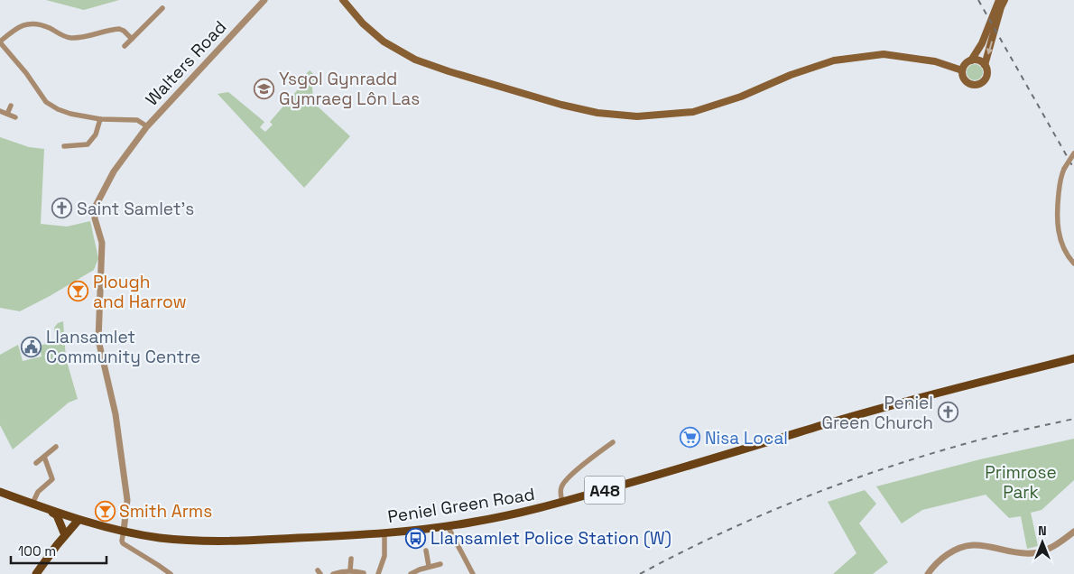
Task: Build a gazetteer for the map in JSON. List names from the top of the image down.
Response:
{
  "streets": {
    "main road": ["A48", "Peniel Green Road"],
    "street": ["Walters Road"]
  },
  "crossings": [
    ["Walters Road", "Peniel Green Road"],
    ["A48", "Peniel Green Road"]
  ],
  "parks": ["Primrose Park"],
  "places": {
    "school or university": ["Ysgol Gynradd Gymraeg Lôn Las"],
    "church": ["Saint Samlet's", "Peniel Green Church"],
    "bar": ["Plough and Harrow", "Smith Arms"],
    "public building": ["Llansamlet Community Centre"],
    "supermarket": ["Nisa Local"],
    "bus stop": ["Llansamlet Police Station (W)"]
  },
  "scale_bar": "100 m",
  "north": "top"
}
